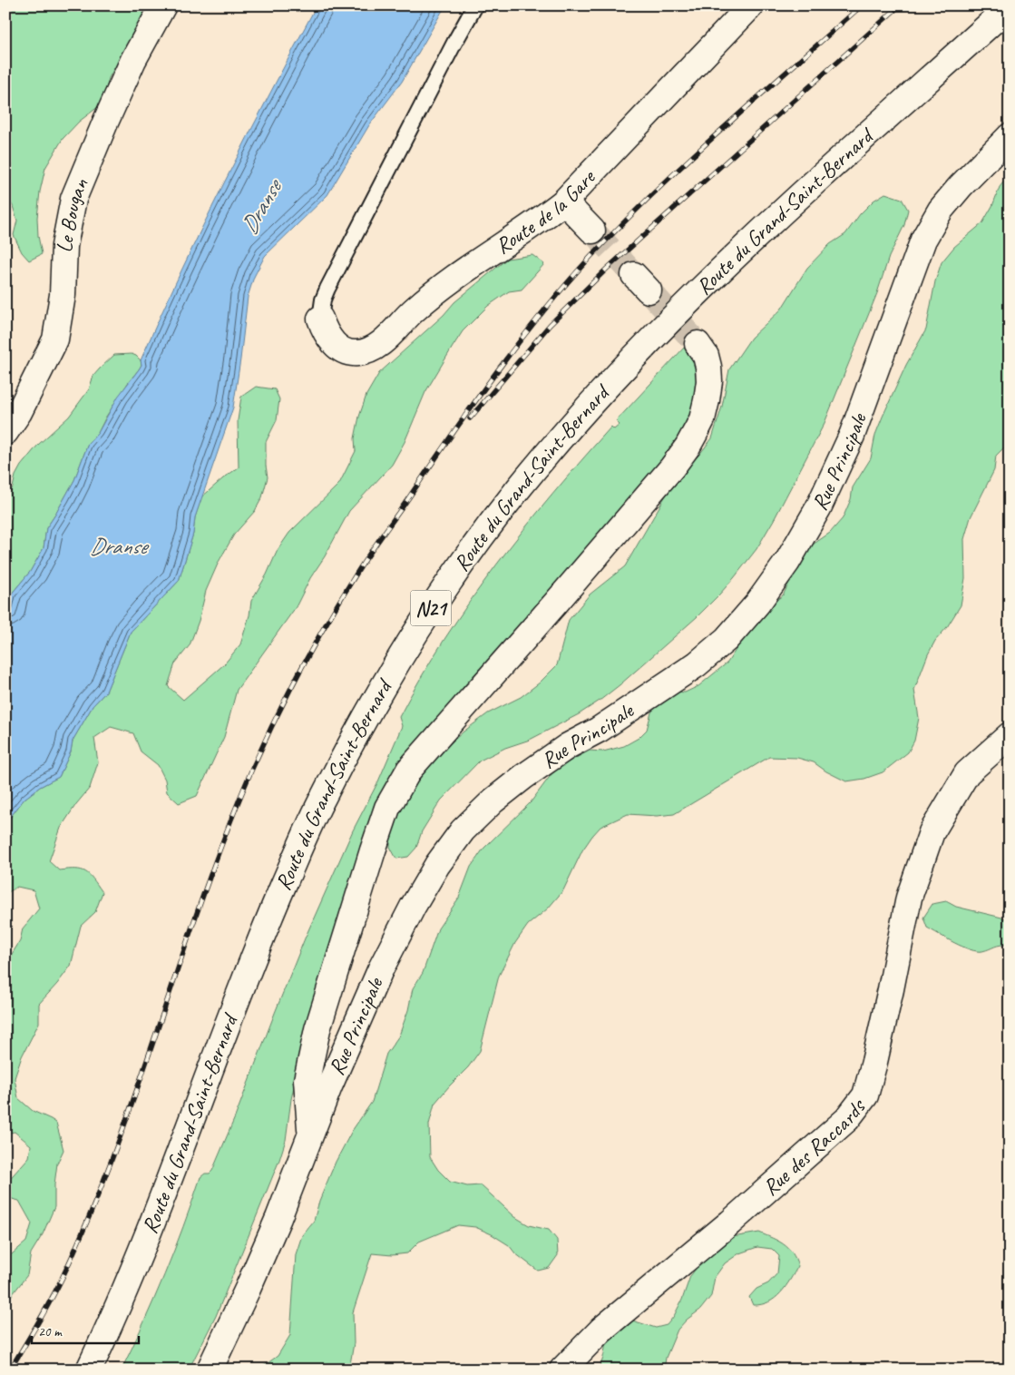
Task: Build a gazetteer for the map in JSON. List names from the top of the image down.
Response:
{
  "streets": {
    "street": [
      "Route de la Gare",
      "Route du Grand-Saint-Bernard",
      "Le Bougan",
      "Rue Principale",
      "N21",
      "Rue des Raccards"
    ]
  },
  "water": ["Dranse"],
  "scale_bar": "20 m"
}
